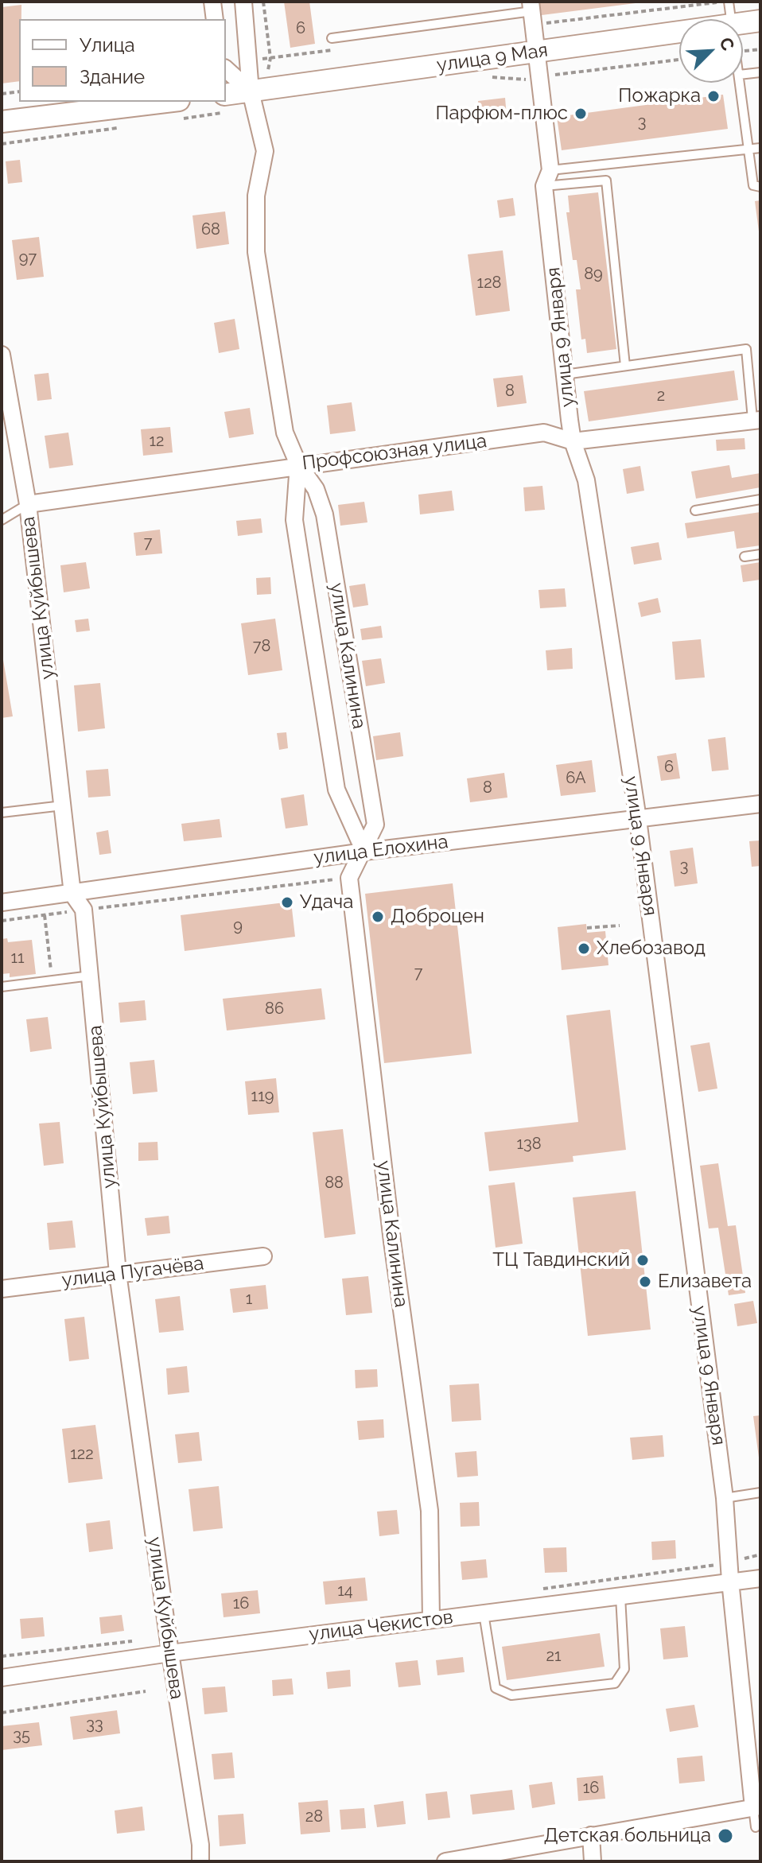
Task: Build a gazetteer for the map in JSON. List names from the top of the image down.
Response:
{
  "streets": {
    "street": [
      "улица 9 Мая",
      "улица 9 Января",
      "Профсоюзная улица",
      "улица Куйбышева",
      "улица Калинина",
      "улица Елохина",
      "улица Пугачёва",
      "улица Чекистов"
    ]
  },
  "crossings": [
    ["улица 9 Мая", "улица 9 Января"],
    ["улица 9 Мая", "улица Калинина"],
    ["улица 9 Января", "Профсоюзная улица"],
    ["улица 9 Января", "улица Елохина"],
    ["улица 9 Января", "улица Чекистов"],
    ["Профсоюзная улица", "улица Куйбышева"],
    ["Профсоюзная улица", "улица Калинина"],
    ["улица Куйбышева", "улица Елохина"],
    ["улица Куйбышева", "улица Пугачёва"],
    ["улица Куйбышева", "улица Чекистов"],
    ["улица Калинина", "улица Елохина"],
    ["улица Калинина", "улица Чекистов"]
  ],
  "places": [
    "Пожарка",
    "Парфюм-плюс",
    "Удача",
    "Доброцен",
    "Хлебозавод",
    "ТЦ Тавдинский",
    "Елизавета",
    "Детская больница"
  ],
  "house_numbers": [
    "6",
    "3",
    "68",
    "97",
    "89",
    "128",
    "8",
    "2",
    "12",
    "7",
    "78",
    "6",
    "6А",
    "8",
    "3",
    "9",
    "11",
    "7",
    "86",
    "119",
    "138",
    "88",
    "1",
    "122",
    "14",
    "16",
    "21",
    "33",
    "35",
    "16",
    "28"
  ],
  "legend": ["Улица", "Здание"],
  "north": "top right"
}
